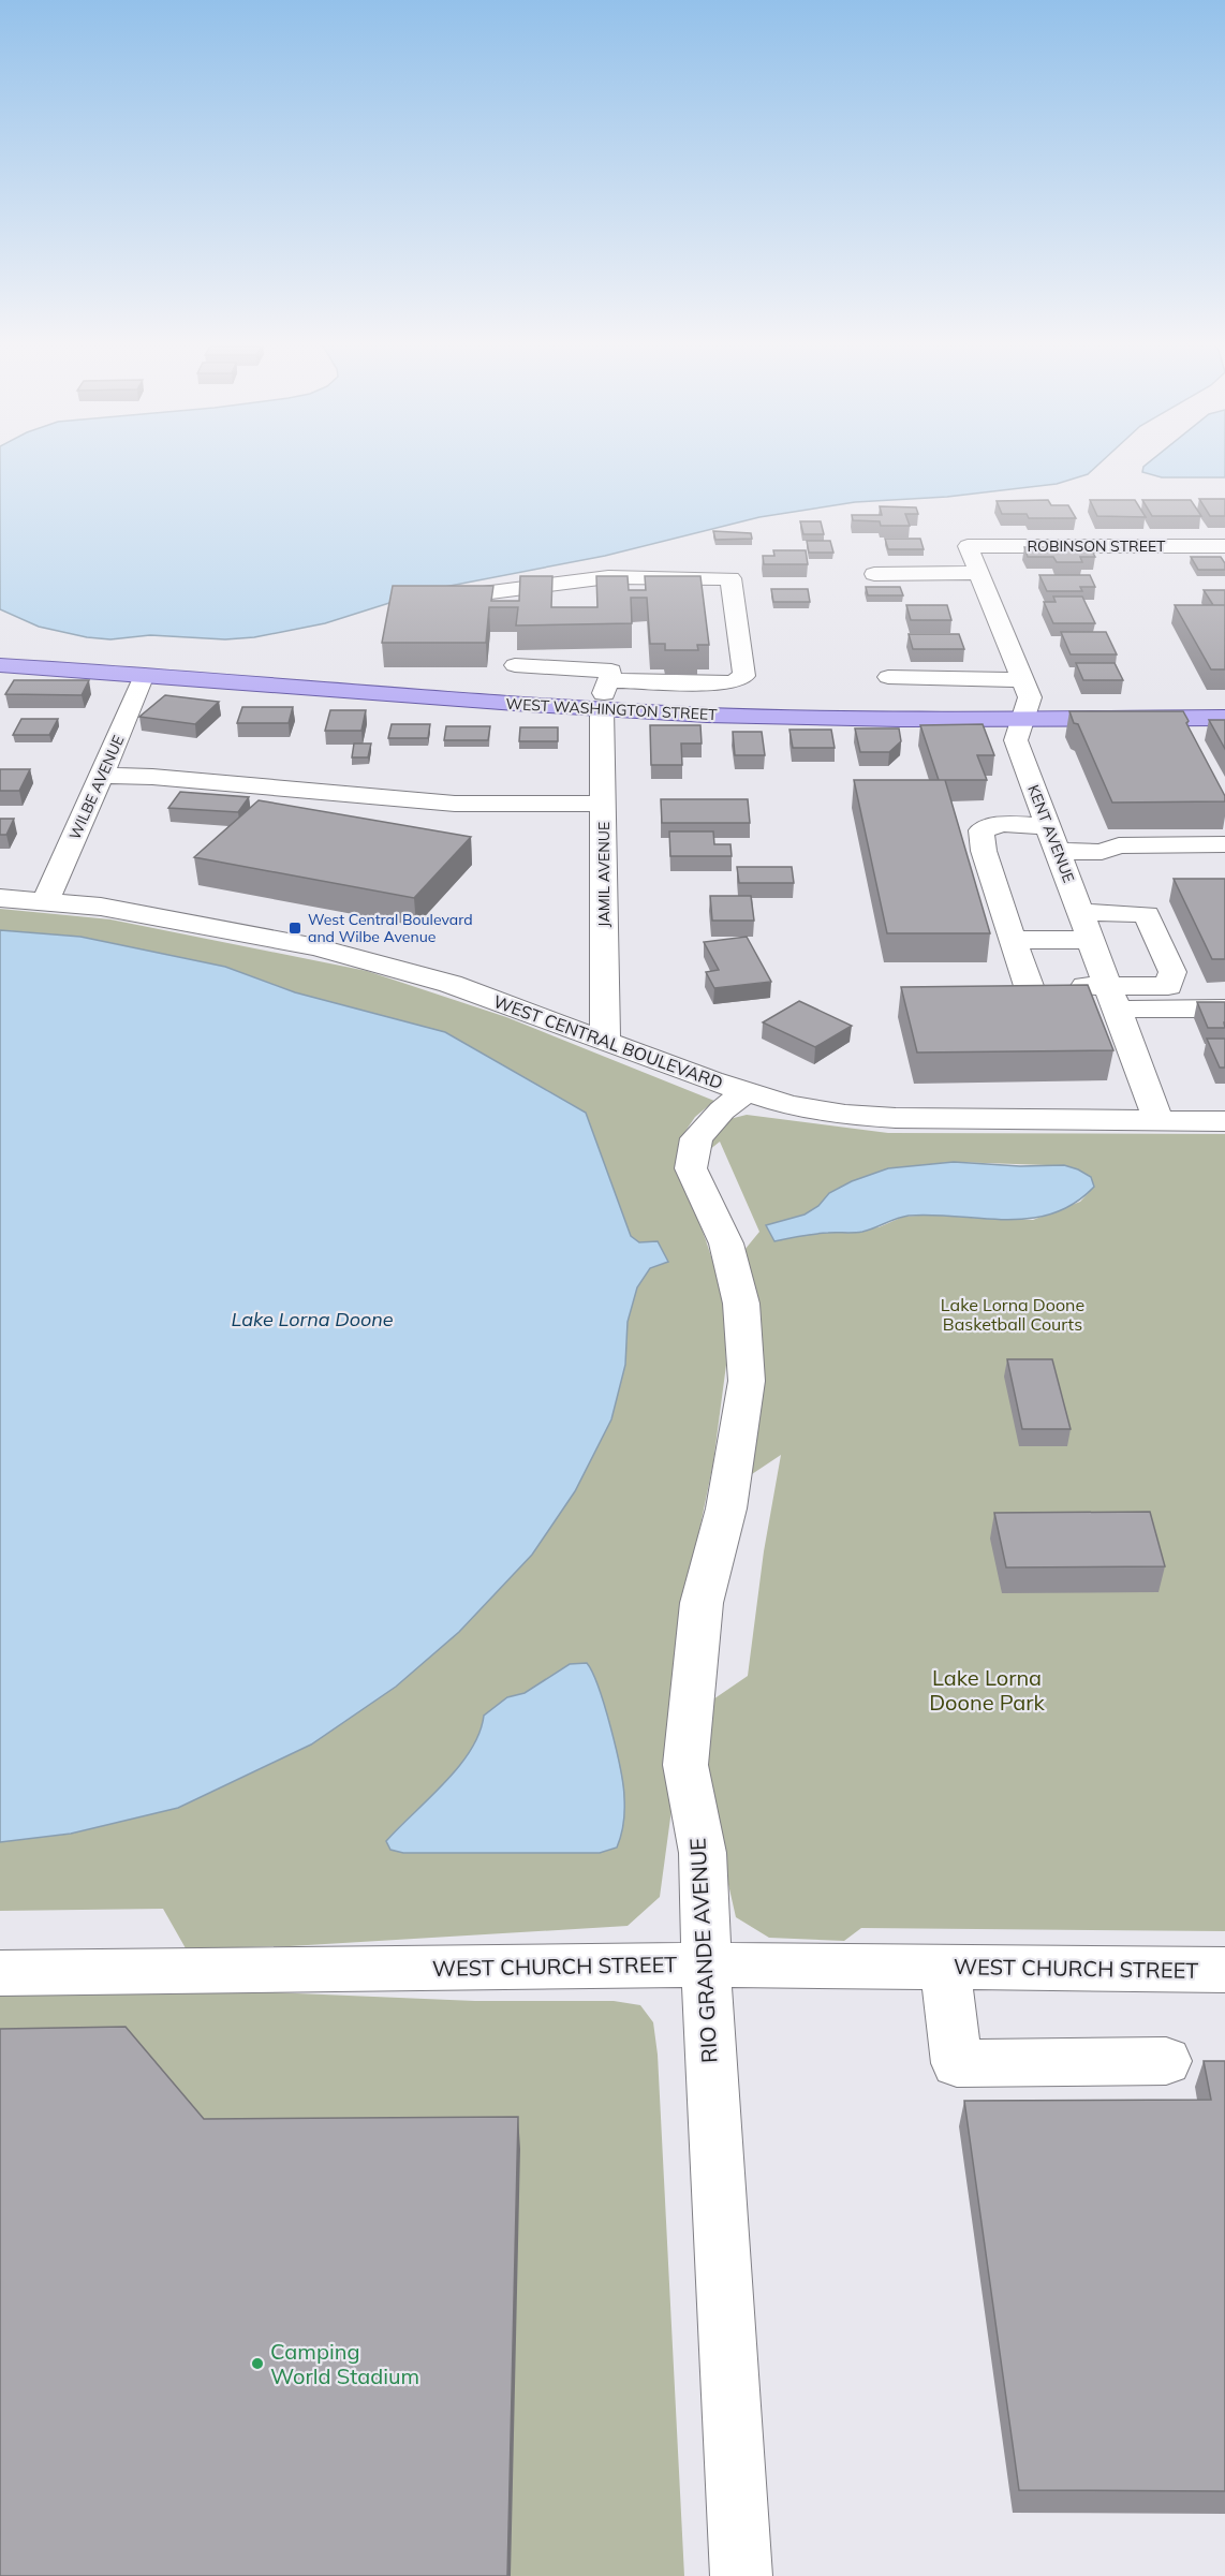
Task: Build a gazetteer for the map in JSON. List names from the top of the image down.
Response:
{
  "streets": {
    "main road": ["WEST WASHINGTON STREET"],
    "street": [
      "ROBINSON STREET",
      "WILBE AVENUE",
      "KENT AVENUE",
      "JAMIL AVENUE",
      "WEST CENTRAL BOULEVARD",
      "RIO GRANDE AVENUE",
      "WEST CHURCH STREET"
    ]
  },
  "crossings": [
    ["ROBINSON STREET", "KENT AVENUE"],
    ["WEST WASHINGTON STREET", "WILBE AVENUE"],
    ["WEST WASHINGTON STREET", "KENT AVENUE"],
    ["WEST WASHINGTON STREET", "JAMIL AVENUE"],
    ["WILBE AVENUE", "WEST CENTRAL BOULEVARD"],
    ["KENT AVENUE", "WEST CENTRAL BOULEVARD"],
    ["JAMIL AVENUE", "WEST CENTRAL BOULEVARD"],
    ["WEST CENTRAL BOULEVARD", "RIO GRANDE AVENUE"],
    ["RIO GRANDE AVENUE", "WEST CHURCH STREET"]
  ],
  "water": ["Lake Lorna Doone"],
  "parks": ["Lake Lorna Doone Basketball Courts", "Lake Lorna Doone Park"],
  "places": {
    "transit": ["West Central Boulevard and Wilbe Avenue"],
    "other": ["Camping World Stadium"]
  }
}
